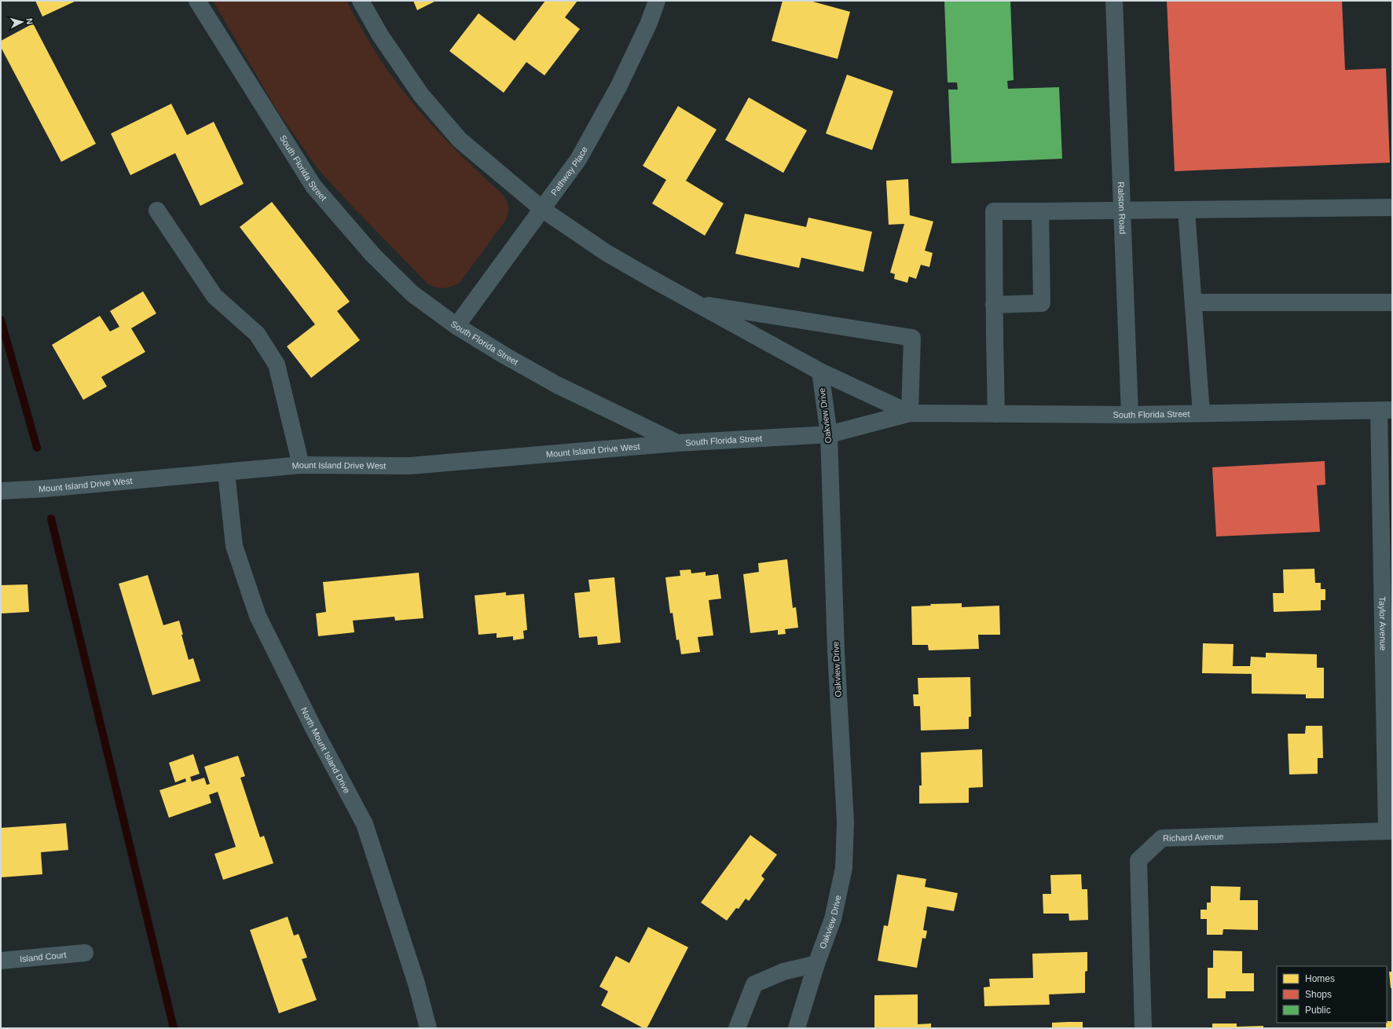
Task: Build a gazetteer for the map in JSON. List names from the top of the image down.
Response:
{
  "streets": {
    "street": [
      "South Florida Street",
      "Pathway Place",
      "Ralston Road",
      "Oakview Drive",
      "Mount Island Drive West",
      "Taylor Avenue",
      "North Mount Island Drive",
      "Richard Avenue",
      "Island Court"
    ]
  },
  "crossings": [
    ["South Florida Street", "Pathway Place"],
    ["South Florida Street", "Ralston Road"],
    ["South Florida Street", "Oakview Drive"],
    ["South Florida Street", "Mount Island Drive West"],
    ["South Florida Street", "Taylor Avenue"],
    ["Mount Island Drive West", "North Mount Island Drive"],
    ["Taylor Avenue", "Richard Avenue"]
  ],
  "legend": ["Homes", "Shops", "Public"],
  "north": "right"
}
